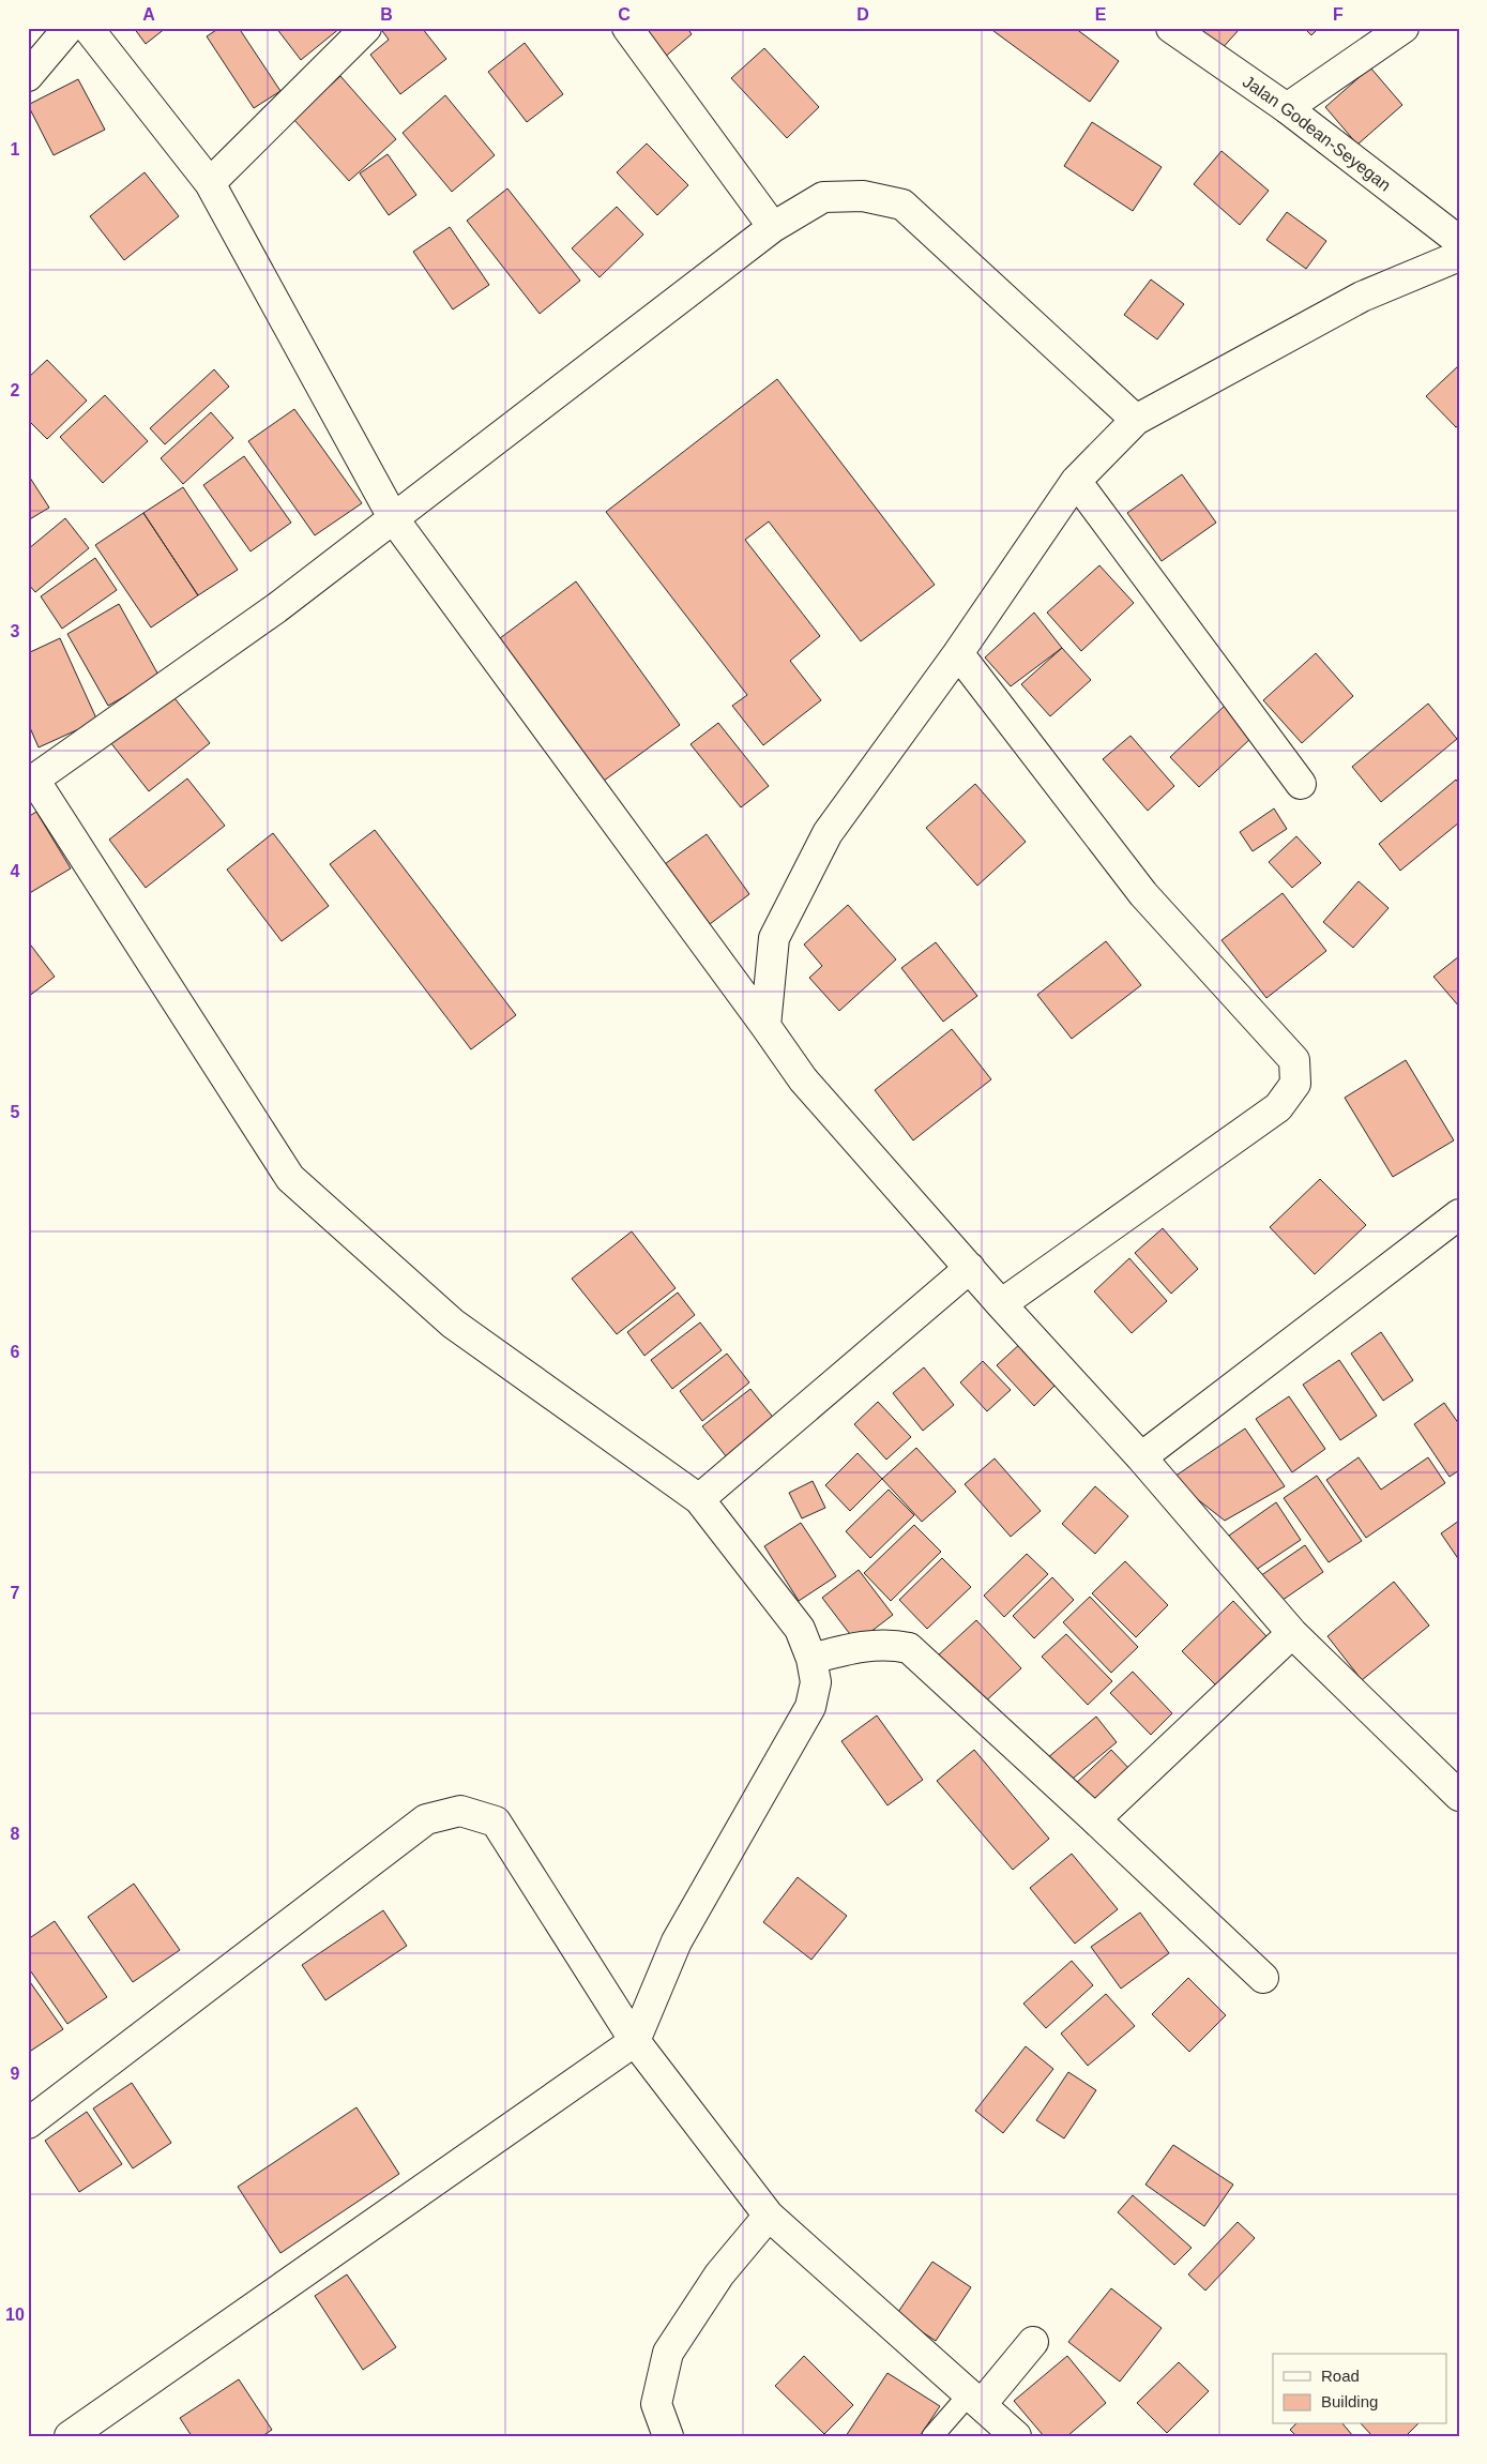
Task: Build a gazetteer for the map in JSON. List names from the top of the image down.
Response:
{
  "streets": {
    "street": ["Jalan Godean-Seyegan"]
  },
  "legend": ["Road", "Building"],
  "grid": {
    "columns": [
      "A",
      "B",
      "C",
      "D",
      "E",
      "F"
    ],
    "rows": [
      "1",
      "2",
      "3",
      "4",
      "5",
      "6",
      "7",
      "8",
      "9",
      "10"
    ]
  }
}
